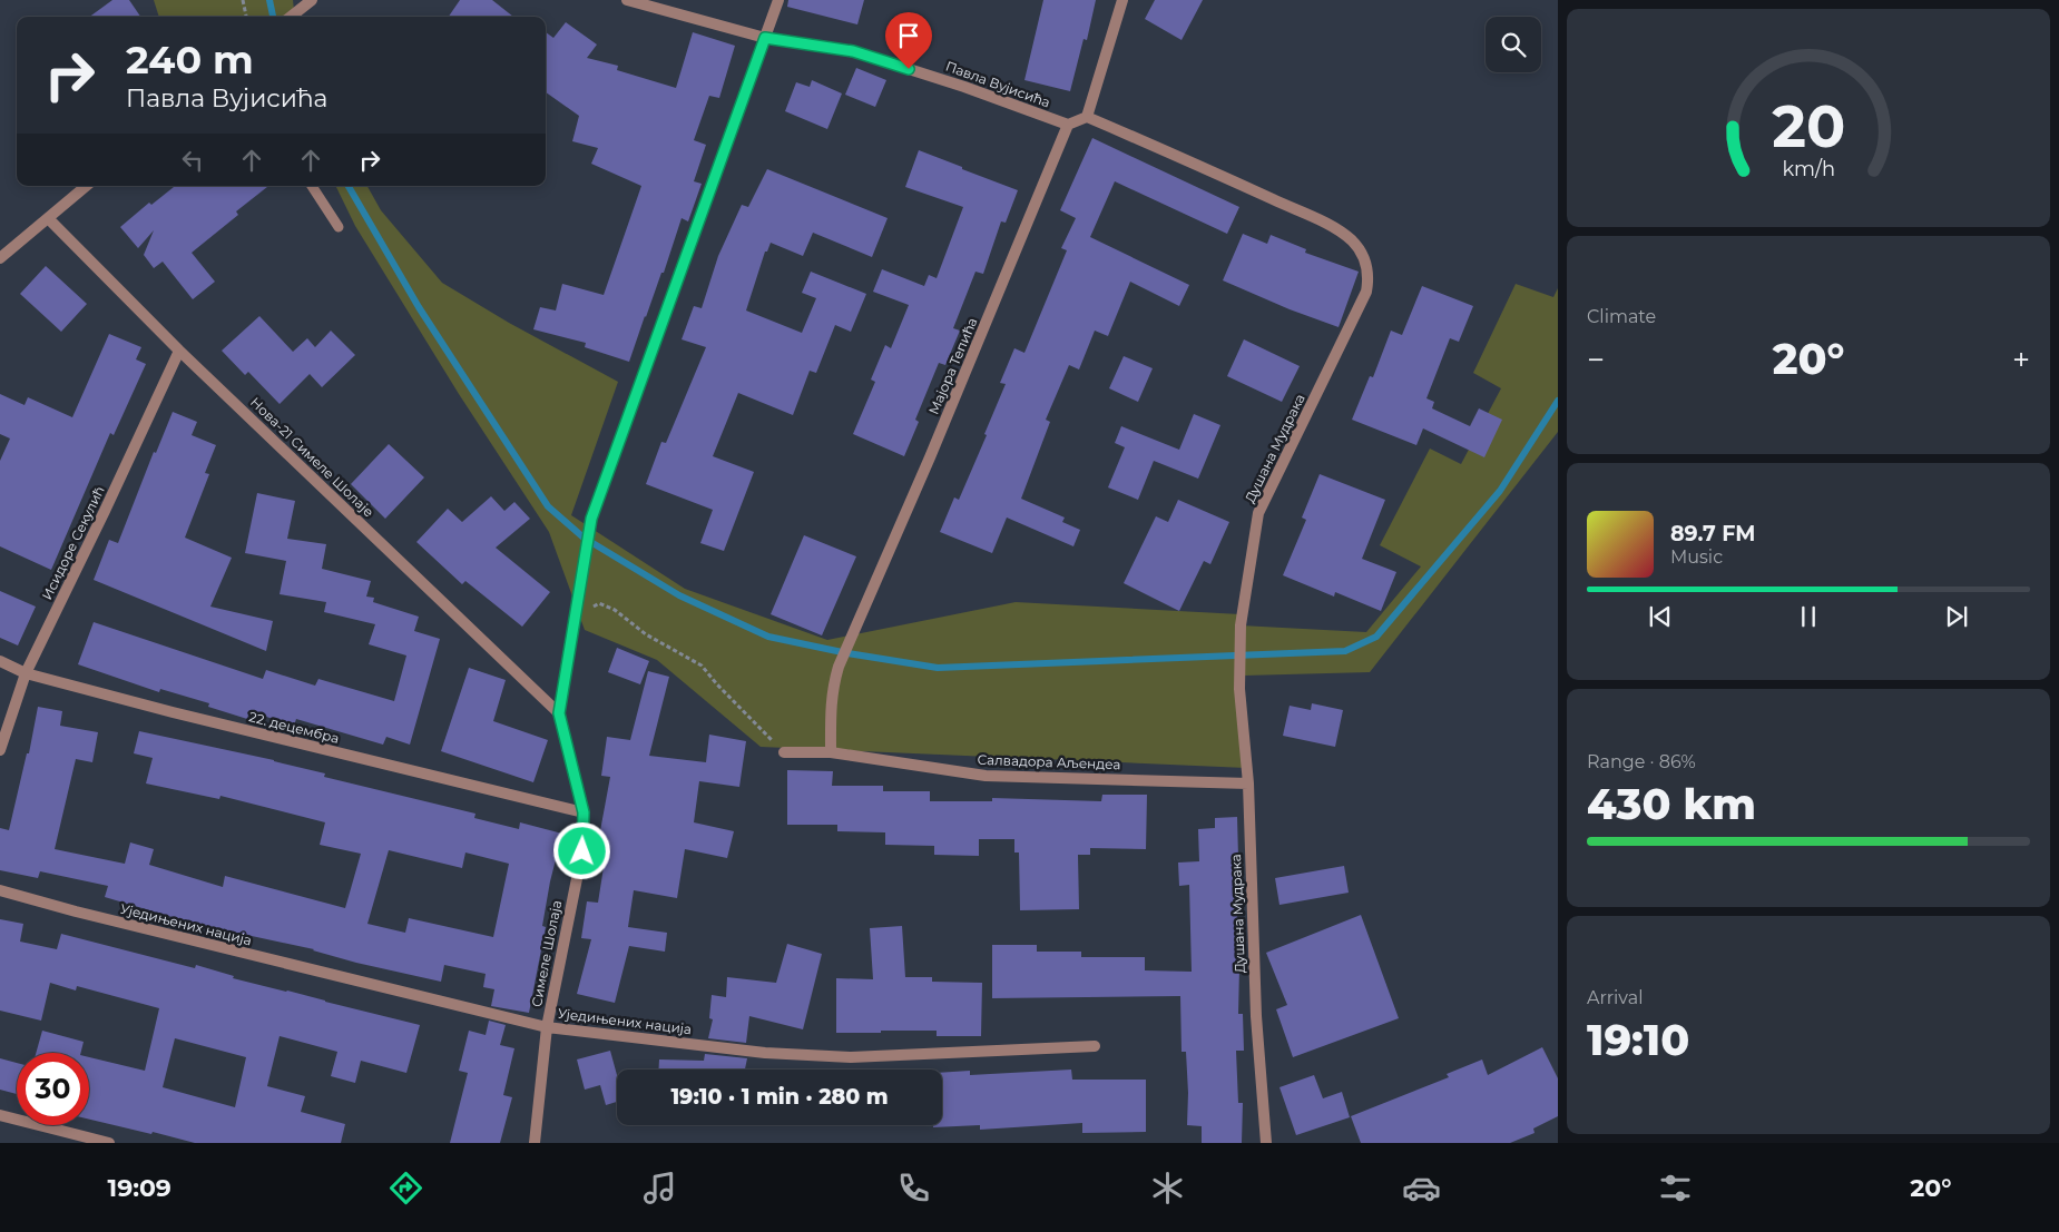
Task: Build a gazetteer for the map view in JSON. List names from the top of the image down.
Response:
{
  "streets": {
    "street": [
      "Павла Вујисића",
      "Мајора Тепића",
      "Душана Мудрака",
      "Нова-21 Симеле Шолаје",
      "Исидоре Секулић",
      "22. децембра",
      "Салвадора Аљендеа",
      "Уједињених нација",
      "Симеле Шолаја"
    ]
  },
  "crossings": [
    ["Павла Вујисића", "Мајора Тепића"],
    ["Павла Вујисића", "Симеле Шолаја"],
    ["Мајора Тепића", "Салвадора Аљендеа"],
    ["Душана Мудрака", "Салвадора Аљендеа"],
    ["Нова-21 Симеле Шолаје", "Исидоре Секулић"],
    ["Нова-21 Симеле Шолаје", "Симеле Шолаја"],
    ["Исидоре Секулић", "22. децембра"],
    ["22. децембра", "Симеле Шолаја"],
    ["Уједињених нација", "Симеле Шолаја"]
  ],
  "page": {
    "turn": ["240 m", "Павла Вујисића"],
    "tile": [
      "Climate",
      ["Range · 86%", "430 km"],
      ["Arrival", "19:10"]
    ],
    "heat": ["−", "20°", "+"],
    "song": ["89.7 FM", "Music"],
    "limit": "30",
    "trip": "19:10 · 1 min · 280 m",
    "tabs": ["19:09", "20°"],
    "gauge": ["20", "km/h"]
  }
}
